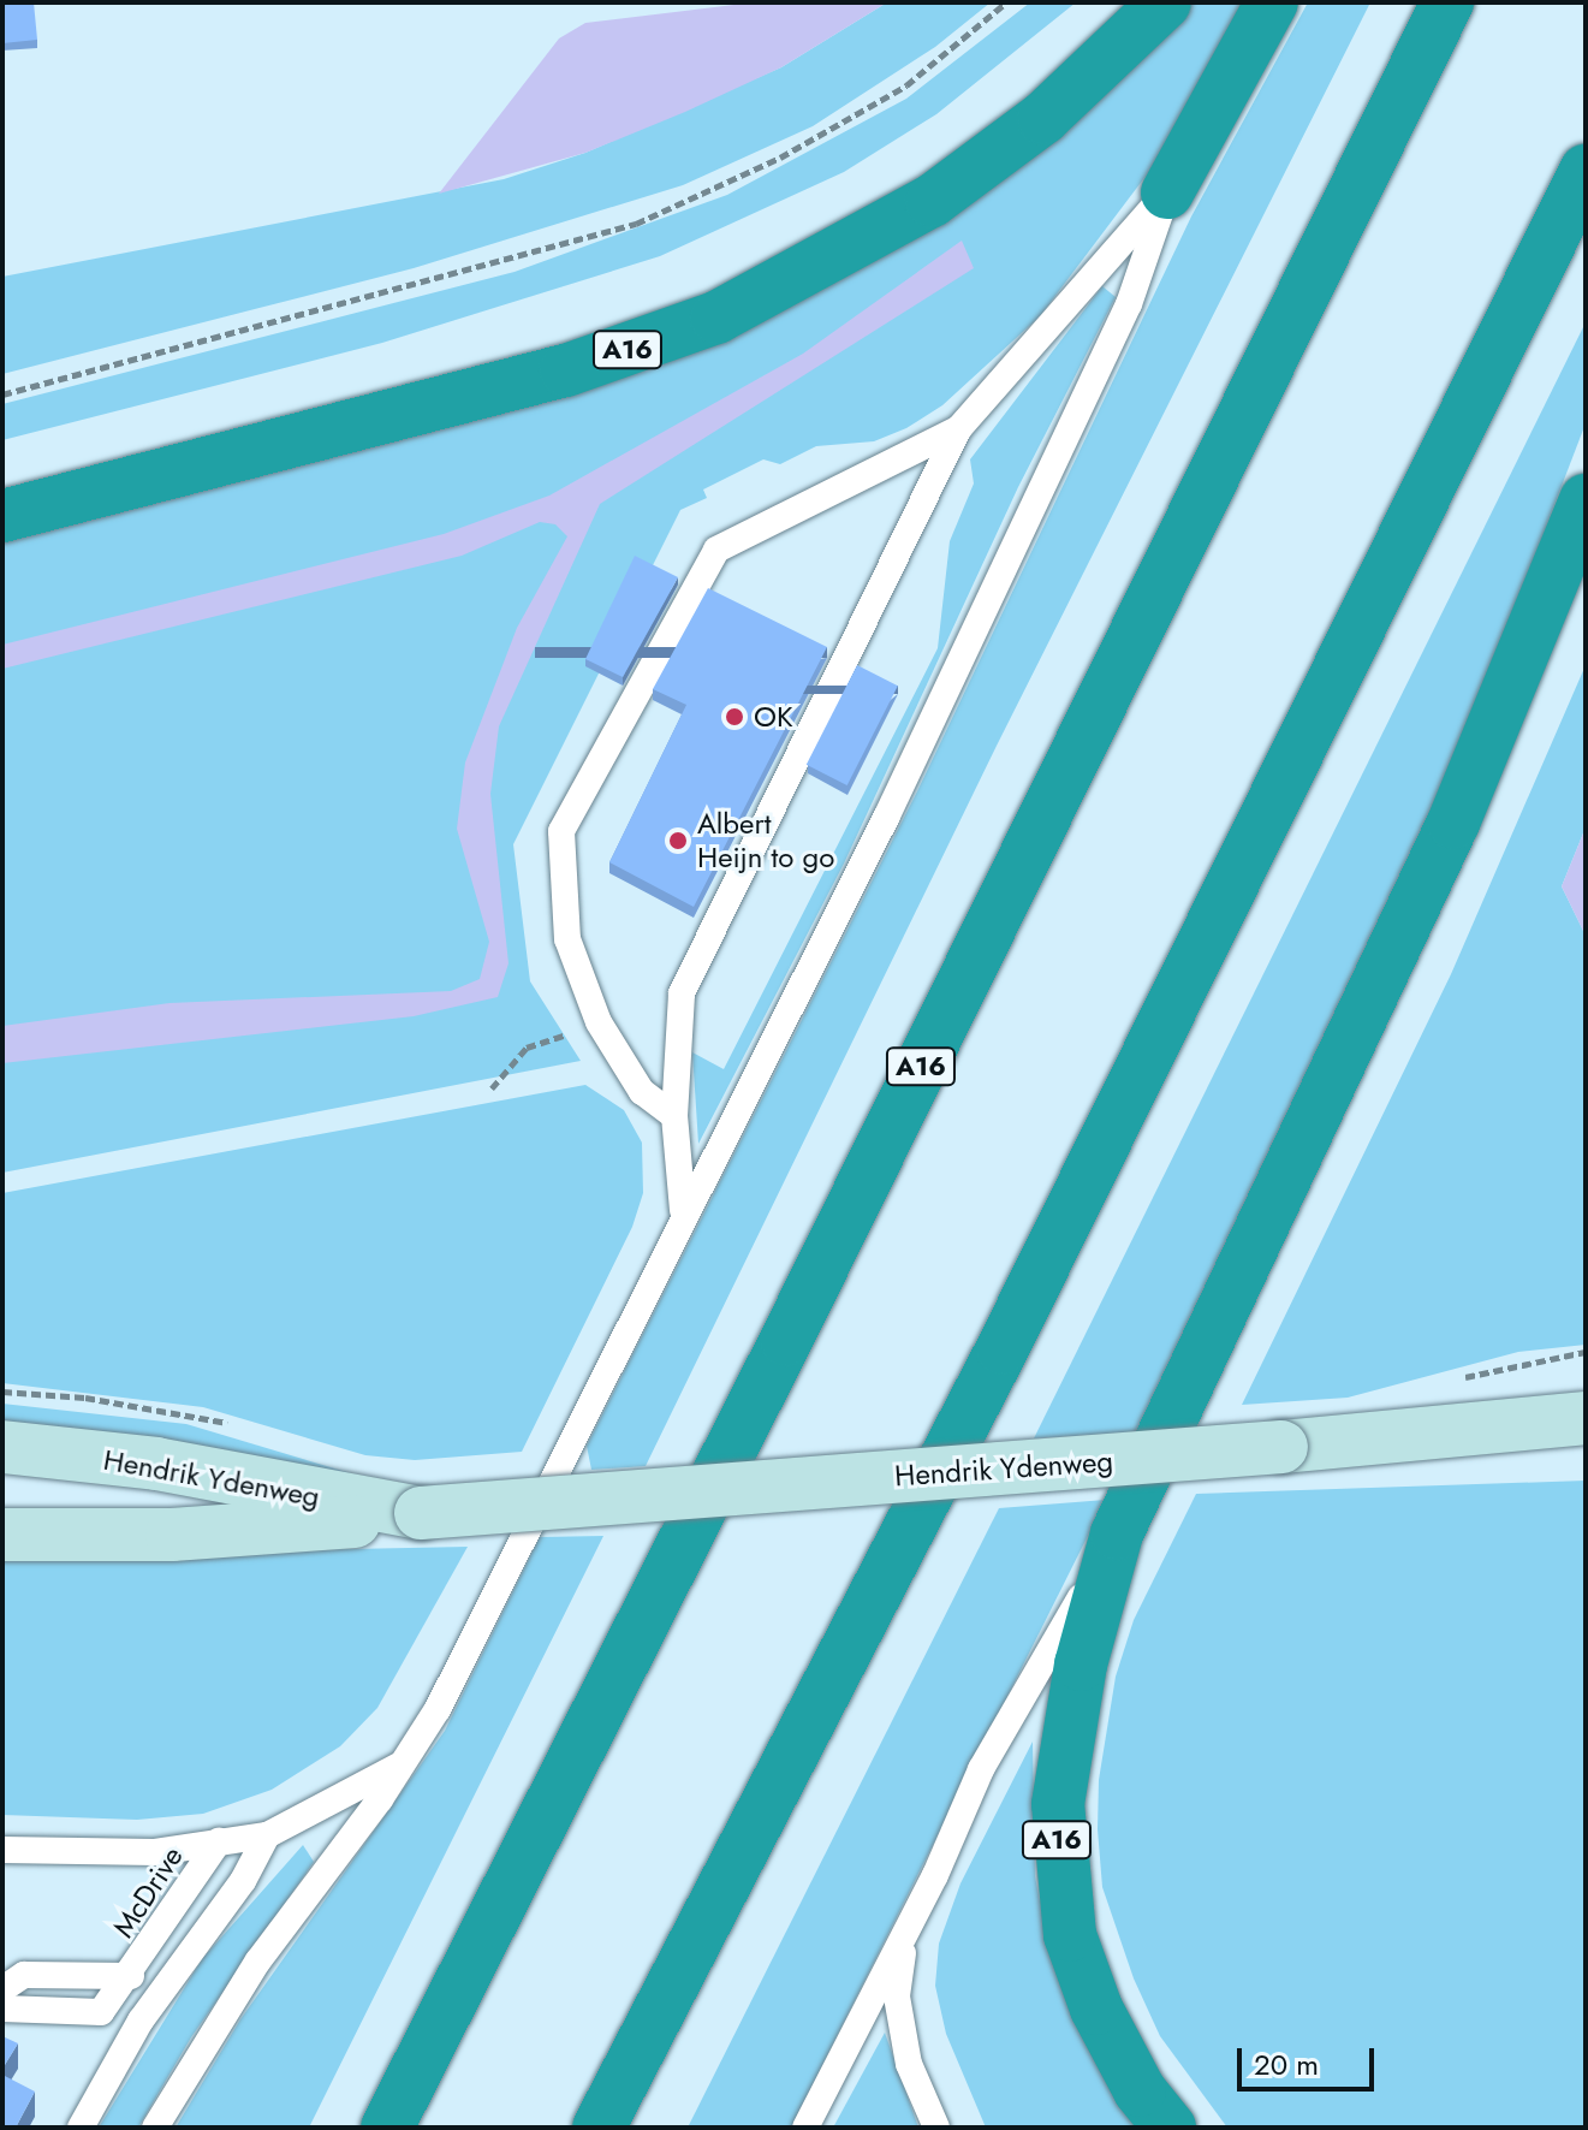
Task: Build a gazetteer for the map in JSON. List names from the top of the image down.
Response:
{
  "streets": {
    "highway": ["A16"],
    "main road": ["Hendrik Ydenweg"],
    "lane": ["McDrive"]
  },
  "places": ["OK", "Albert Heijn to go"],
  "scale_bar": "20 m"
}
